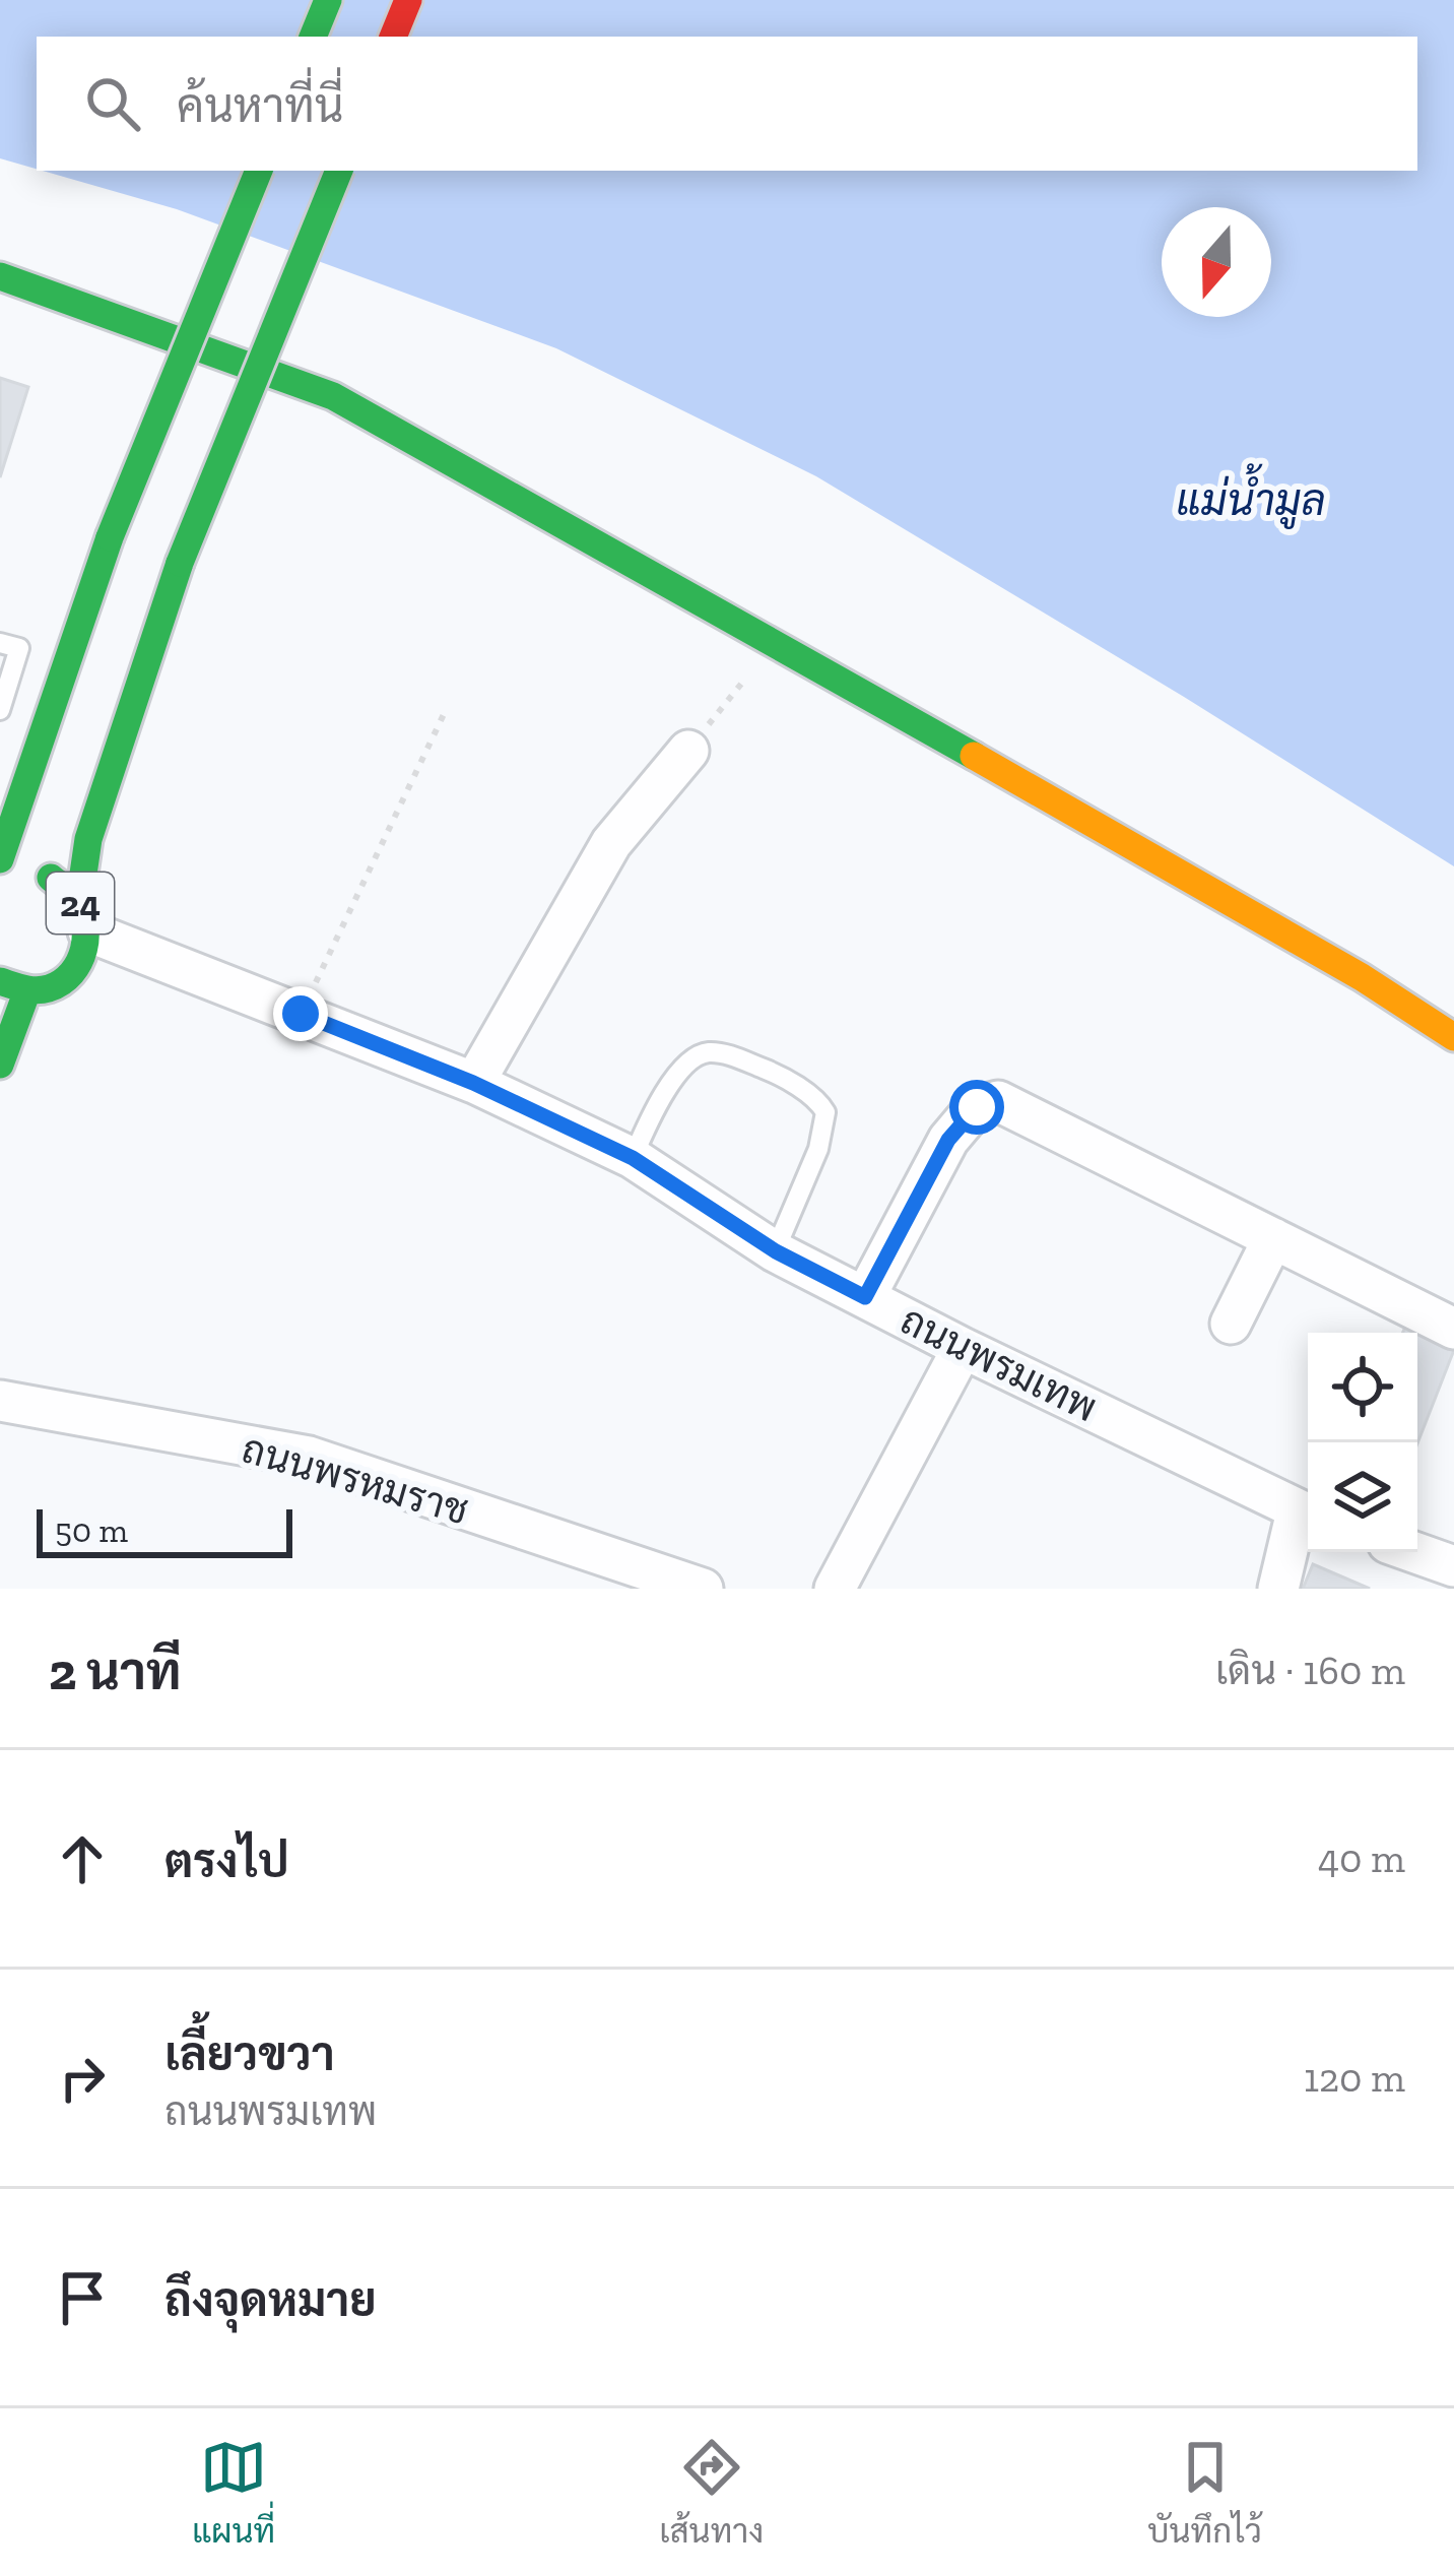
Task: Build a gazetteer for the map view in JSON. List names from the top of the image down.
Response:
{
  "streets": {
    "main road": ["24"],
    "street": ["ถนนพรมเทพ", "ถนนพรหมราช"]
  },
  "crossings": [
    ["24", "ถนนพรมเทพ"]
  ],
  "water": ["แม่น้ำมูล"],
  "scale_bar": "50 m",
  "north": "bottom",
  "page": {
    "search": "ค้นหาที่นี่",
    "scale": "50 m",
    "heading": ["2 นาที", "เดิน · 160 m"],
    "list": [
      ["ตรงไป", "40 m"],
      ["เลี้ยวขวา", "ถนนพรมเทพ", "120 m"],
      "ถึงจุดหมาย"
    ],
    "nav": ["แผนที่", "เส้นทาง", "บันทึกไว้"]
  }
}
